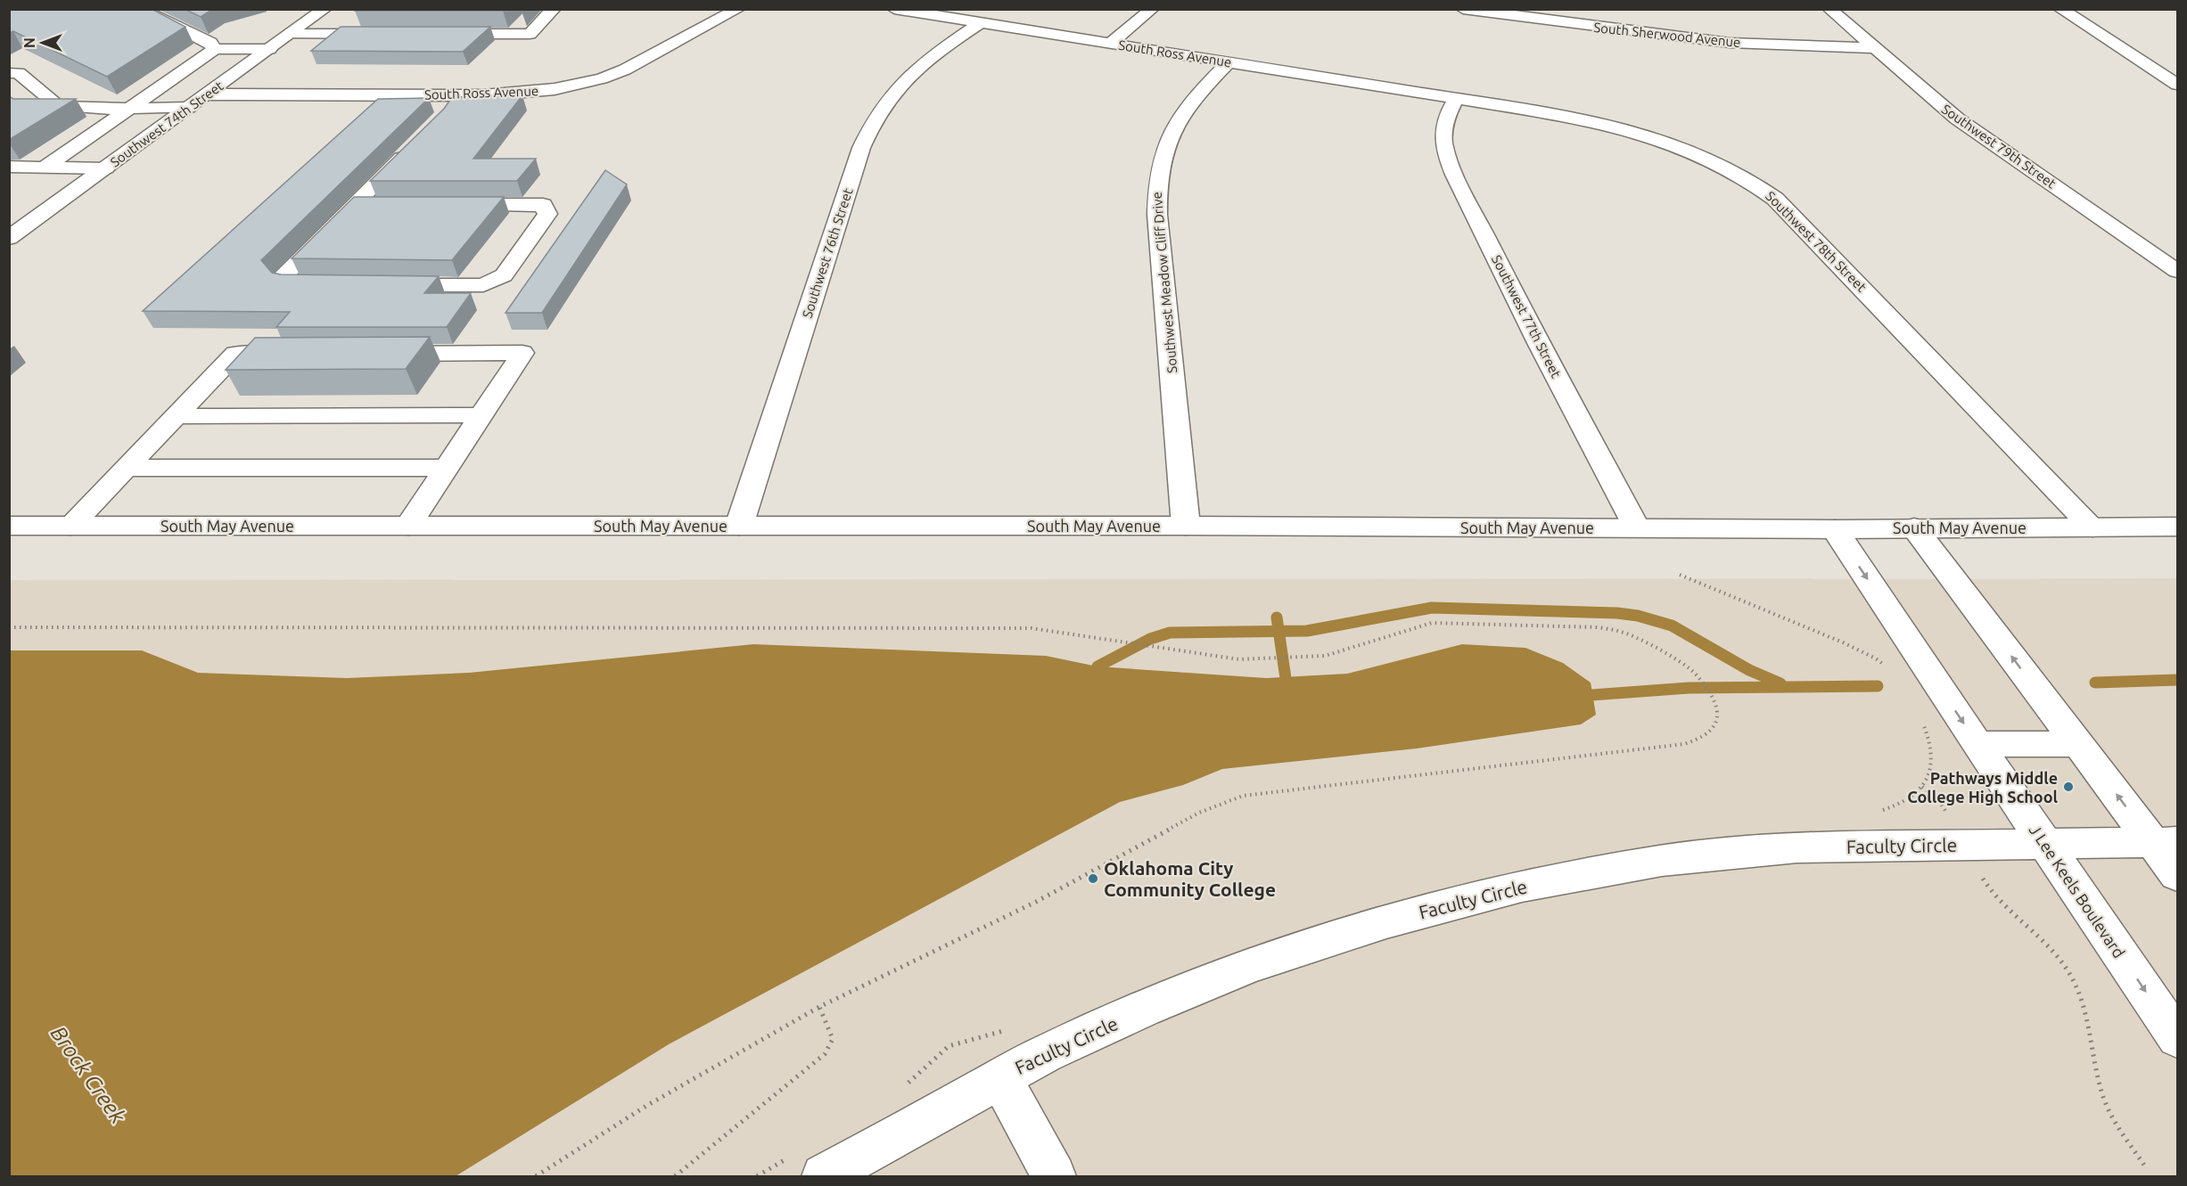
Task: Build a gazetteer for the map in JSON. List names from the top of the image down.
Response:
{
  "streets": {
    "street": [
      "South Sherwood Avenue",
      "South Ross Avenue",
      "Southwest 74th Street",
      "Southwest 79th Street",
      "Southwest 78th Street",
      "Southwest 76th Street",
      "Southwest Meadow Cliff Drive",
      "Southwest 77th Street",
      "South May Avenue",
      "Faculty Circle",
      "J Lee Keels Boulevard"
    ]
  },
  "crossings": [
    ["South Sherwood Avenue", "Southwest 79th Street"],
    ["South Ross Avenue", "Southwest 74th Street"],
    ["South Ross Avenue", "Southwest 78th Street"],
    ["South Ross Avenue", "Southwest 76th Street"],
    ["South Ross Avenue", "Southwest Meadow Cliff Drive"],
    ["South Ross Avenue", "Southwest 77th Street"],
    ["Southwest 78th Street", "Southwest 77th Street"],
    ["Southwest 78th Street", "South May Avenue"],
    ["Southwest 76th Street", "South May Avenue"],
    ["Southwest Meadow Cliff Drive", "South May Avenue"],
    ["Southwest 77th Street", "South May Avenue"],
    ["South May Avenue", "J Lee Keels Boulevard"],
    ["Faculty Circle", "J Lee Keels Boulevard"]
  ],
  "water": ["Brock Creek"],
  "places": ["Pathways Middle College High School", "Oklahoma City Community College"],
  "north": "left"
}
